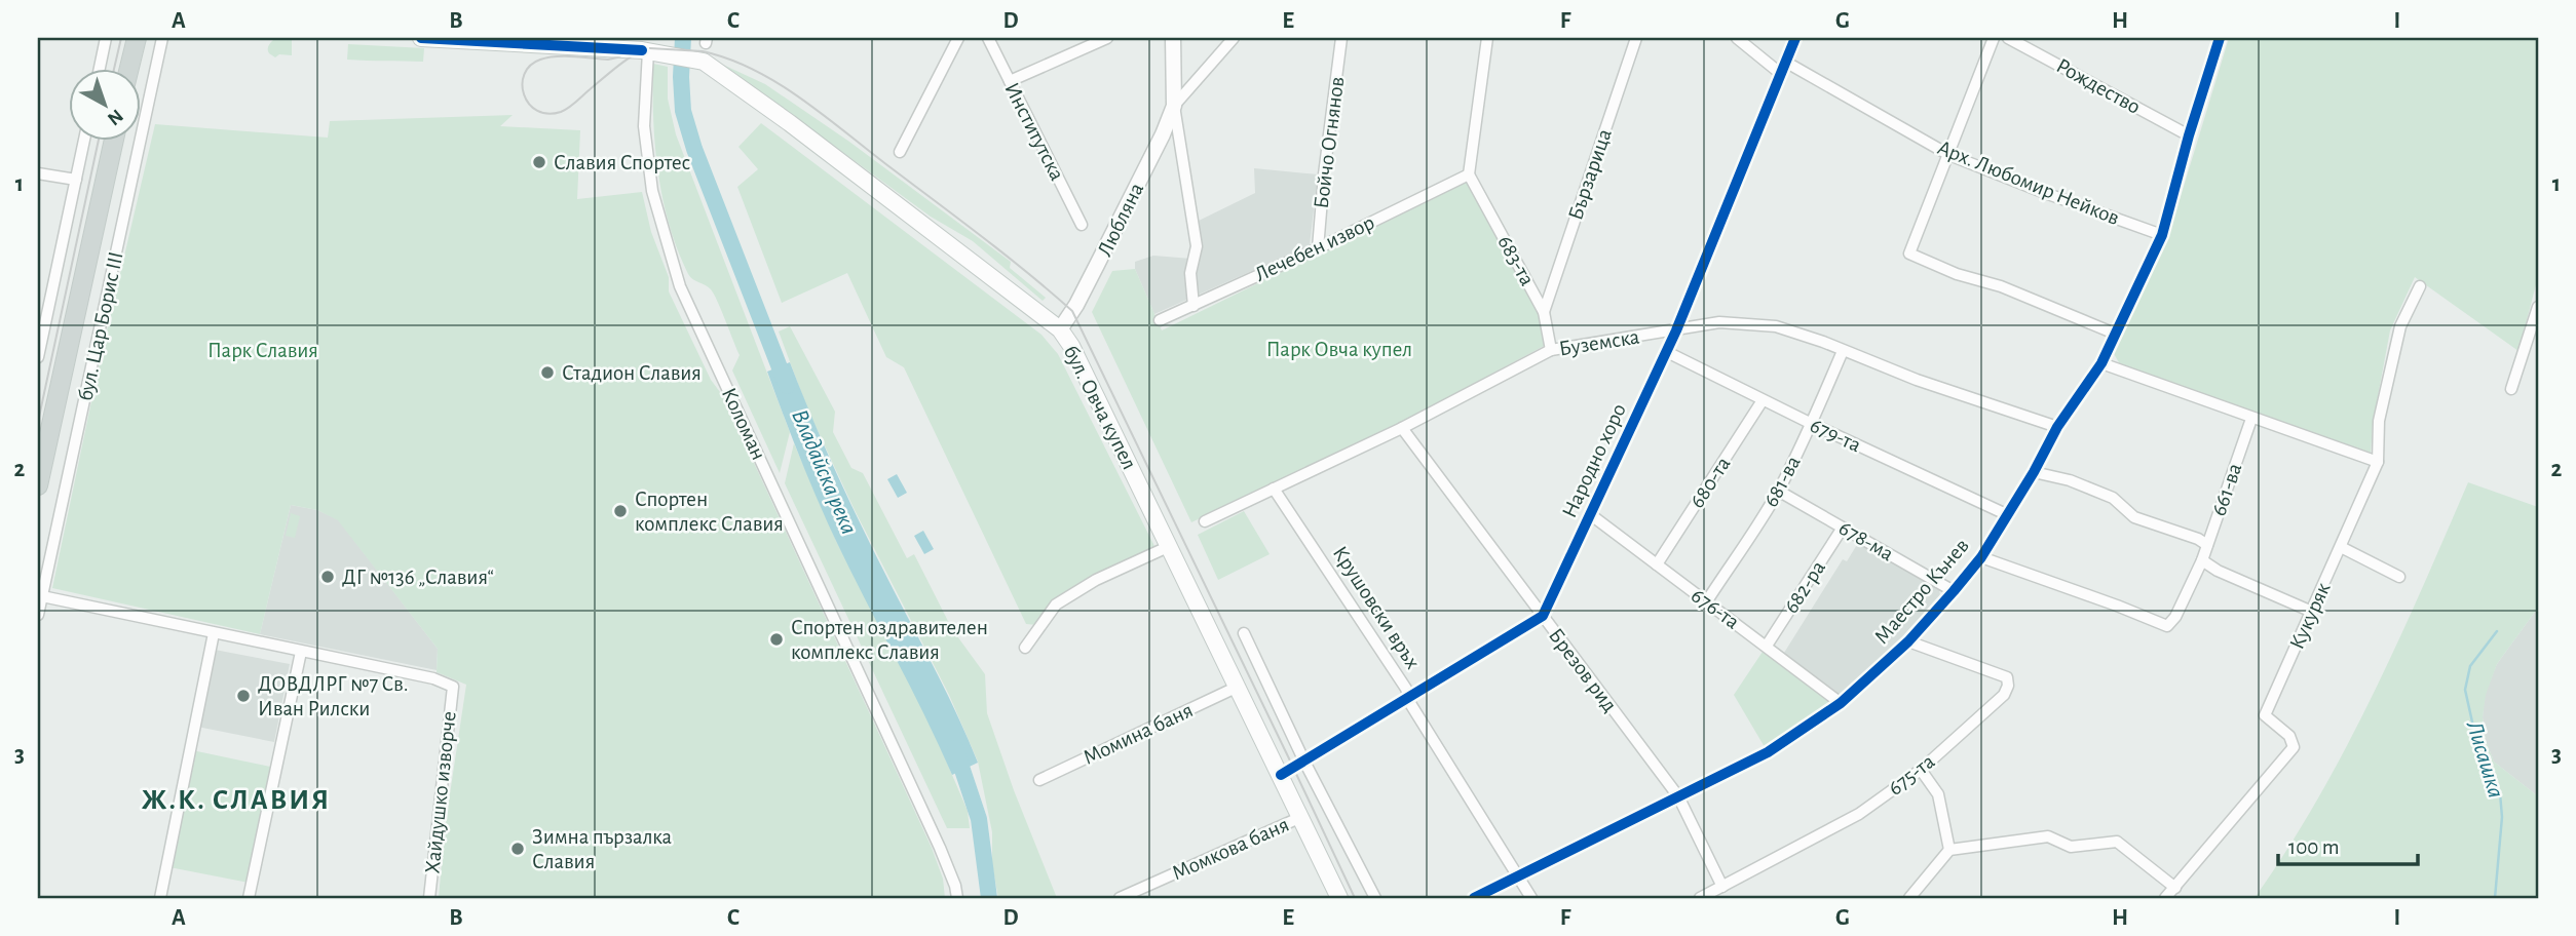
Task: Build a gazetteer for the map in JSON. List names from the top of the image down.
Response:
{
  "streets": {
    "main road": ["бул. Цар Борис III", "бул. Овча купел"],
    "street": [
      "Рождество",
      "Институтска",
      "Бойчо Огнянов",
      "Бързарица",
      "Арх. Любомир Нейков",
      "Любляна",
      "Лечебен извор",
      "683-та",
      "Буземска",
      "Коломан",
      "679-та",
      "Народно хоро",
      "681-ва",
      "680-та",
      "661-ва",
      "678-ма",
      "682-ра",
      "Маестро Кънев",
      "Крушовски връх",
      "676-та",
      "Кукуряк",
      "Брезов рид",
      "Момина баня",
      "675-та",
      "Хайдушко изворче",
      "Момкова баня"
    ]
  },
  "crossings": [
    ["Рождество", "Маестро Кънев"],
    ["Бойчо Огнянов", "Лечебен извор"],
    ["Бързарица", "683-та"],
    ["Арх. Любомир Нейков", "Народно хоро"],
    ["Арх. Любомир Нейков", "Маестро Кънев"],
    ["Любляна", "Лечебен извор"],
    ["Любляна", "бул. Овча купел"],
    ["Лечебен извор", "683-та"],
    ["683-та", "Буземска"],
    ["Буземска", "Народно хоро"],
    ["Буземска", "681-ва"],
    ["Буземска", "Маестро Кънев"],
    ["Буземска", "Крушовски връх"],
    ["Буземска", "Брезов рид"],
    ["бул. Овча купел", "Коломан"],
    ["бул. Овча купел", "Момина баня"],
    ["бул. Овча купел", "Момкова баня"],
    ["679-та", "Народно хоро"],
    ["679-та", "681-ва"],
    ["679-та", "680-та"],
    ["679-та", "Маестро Кънев"],
    ["Народно хоро", "676-та"],
    ["Народно хоро", "Брезов рид"],
    ["681-ва", "678-ма"],
    ["681-ва", "676-та"],
    ["680-та", "676-та"],
    ["661-ва", "Маестро Кънев"],
    ["678-ма", "682-ра"],
    ["678-ма", "Маестро Кънев"],
    ["682-ра", "676-та"],
    ["Маестро Кънев", "Крушовски връх"],
    ["Маестро Кънев", "676-та"],
    ["Маестро Кънев", "Брезов рид"],
    ["Маестро Кънев", "675-та"],
    ["Брезов рид", "675-та"]
  ],
  "districts": ["Ж.К. СЛАВИЯ"],
  "water": ["Владайска река", "Лисашка"],
  "parks": ["Парк Овча купел", "Парк Славия"],
  "places": [
    "Славия Спортес",
    "Стадион Славия",
    "Спортен комплекс Славия",
    "ДГ №136 „Славия“",
    "Спортен оздравителен комплекс Славия",
    "ДОВДЛРГ №7 Св. Иван Рилски",
    "Зимна пързалка Славия"
  ],
  "scale_bar": "100 m",
  "north": "bottom right",
  "grid": {
    "columns": [
      "A",
      "B",
      "C",
      "D",
      "E",
      "F",
      "G",
      "H",
      "I"
    ],
    "rows": ["1", "2", "3"]
  }
}
